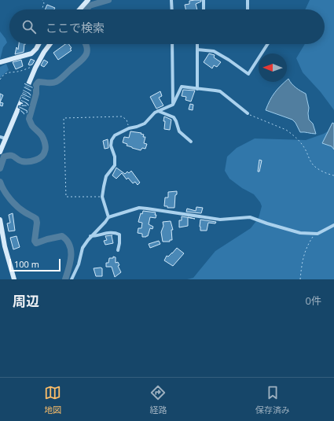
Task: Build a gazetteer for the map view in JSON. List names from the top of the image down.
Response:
{
  "water": ["小川川"],
  "scale_bar": "100 m",
  "north": "left",
  "page": {
    "search": "ここで検索",
    "scale": "100 m",
    "heading": ["周辺", "0件"],
    "nav": ["地図", "経路", "保存済み"]
  }
}
